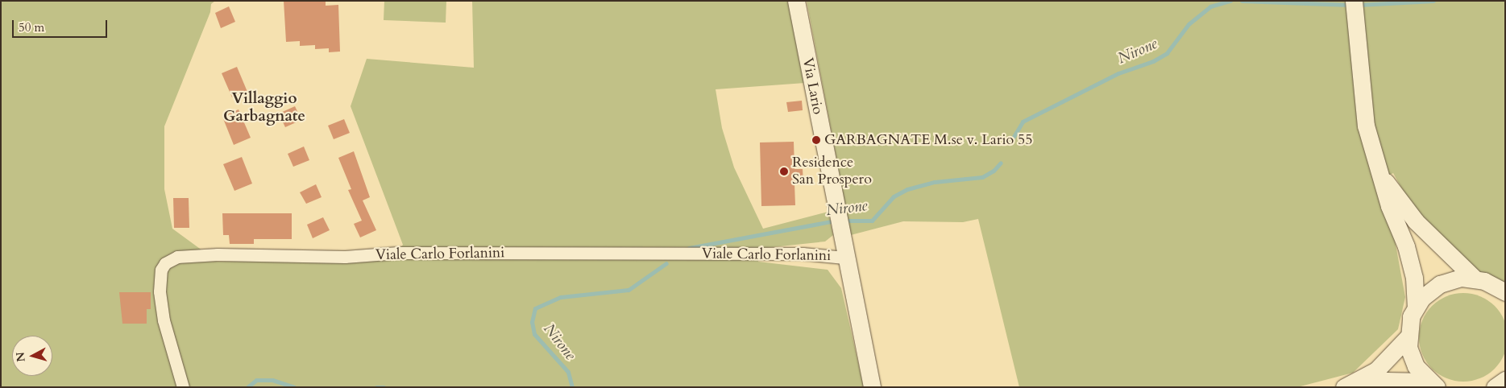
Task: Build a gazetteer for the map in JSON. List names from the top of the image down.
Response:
{
  "streets": {
    "street": ["Via Lario", "Viale Carlo Forlanini"]
  },
  "crossings": [
    ["Via Lario", "Viale Carlo Forlanini"]
  ],
  "districts": ["Villaggio Garbagnate"],
  "water": ["Nirone"],
  "places": ["GARBAGNATE M.se v. Lario 55", "Residence San Prospero"],
  "scale_bar": "50 m",
  "north": "left"
}
